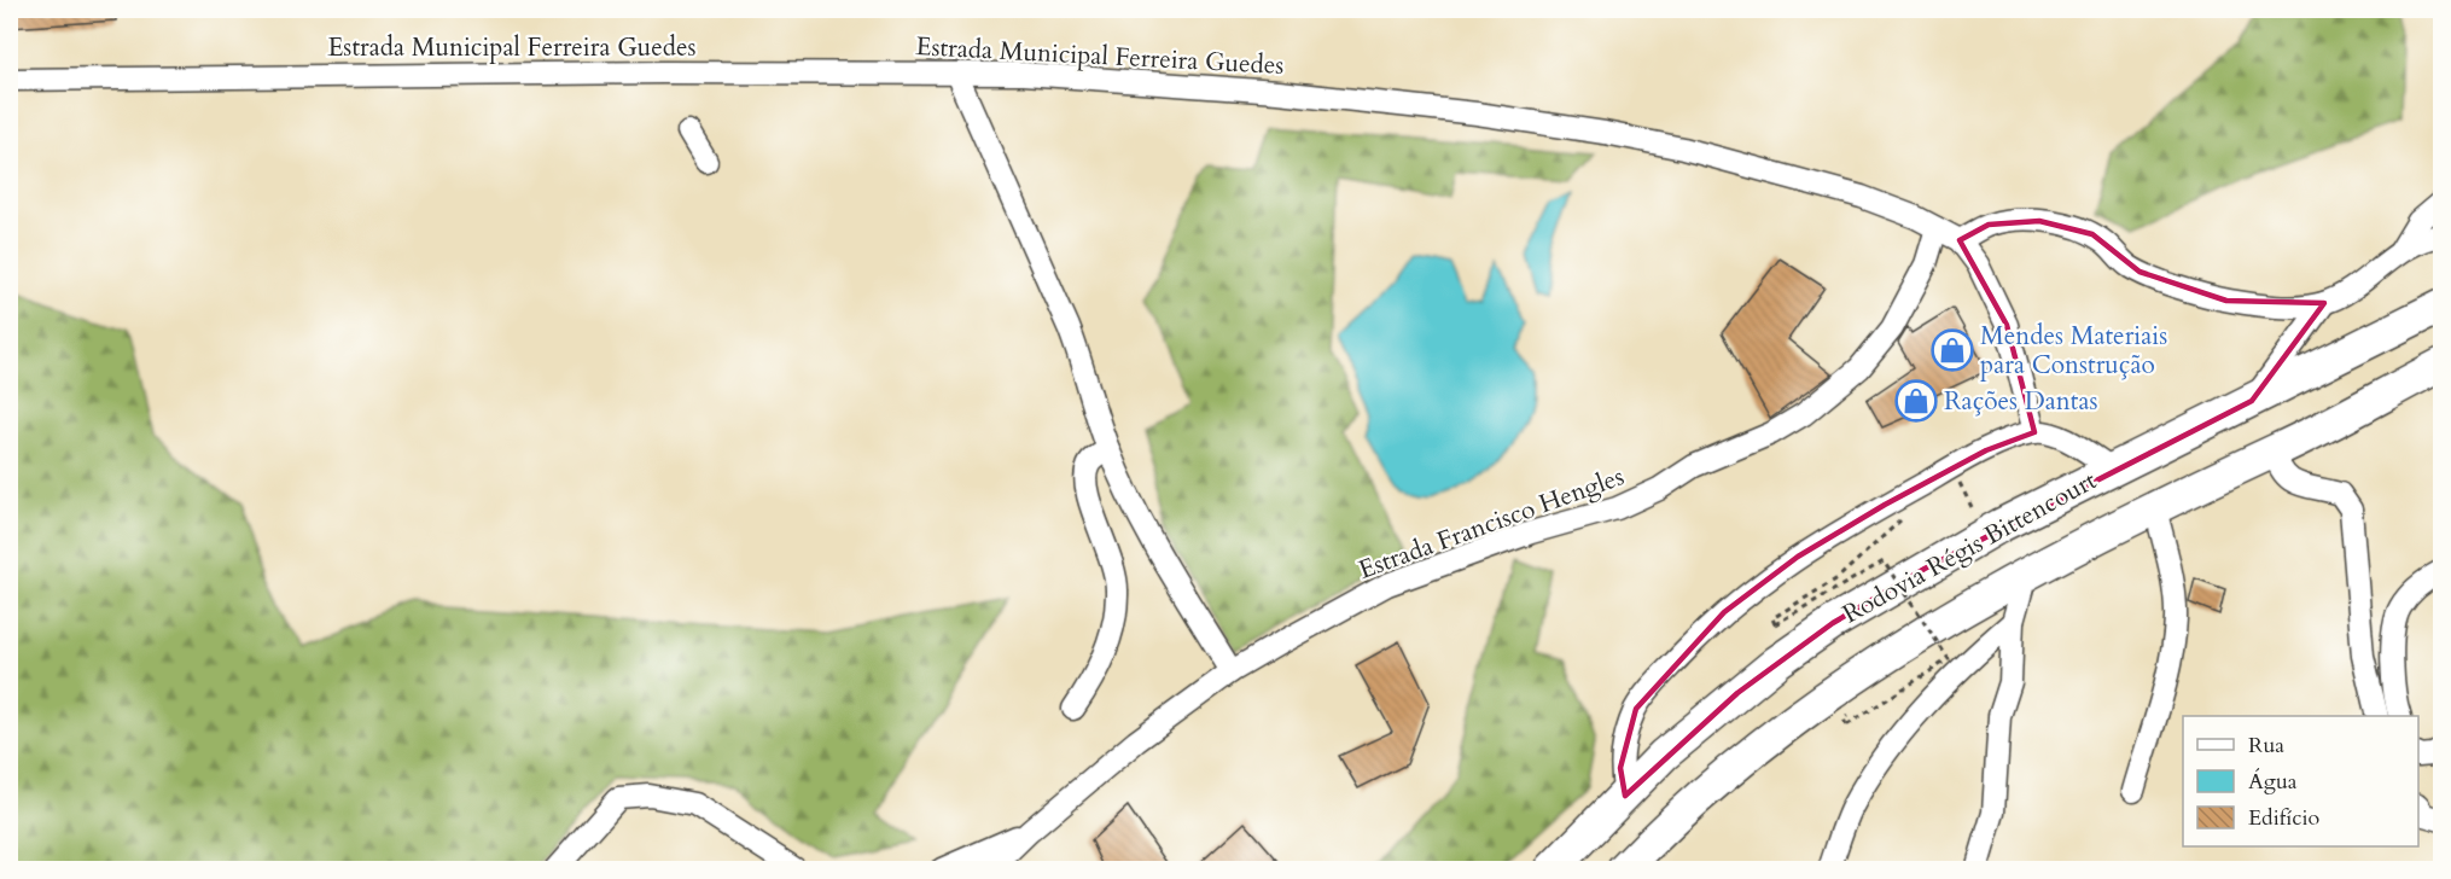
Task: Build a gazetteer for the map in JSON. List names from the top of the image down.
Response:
{
  "streets": {
    "highway": ["Rodovia Régis Bittencourt"],
    "street": ["Estrada Municipal Ferreira Guedes", "Estrada Francisco Hengles"]
  },
  "crossings": [
    ["Estrada Municipal Ferreira Guedes", "Estrada Francisco Hengles"]
  ],
  "places": {
    "shop": ["Mendes Materiais para Construção", "Rações Dantas"]
  },
  "legend": ["Rua", "Água", "Edifício"]
}
